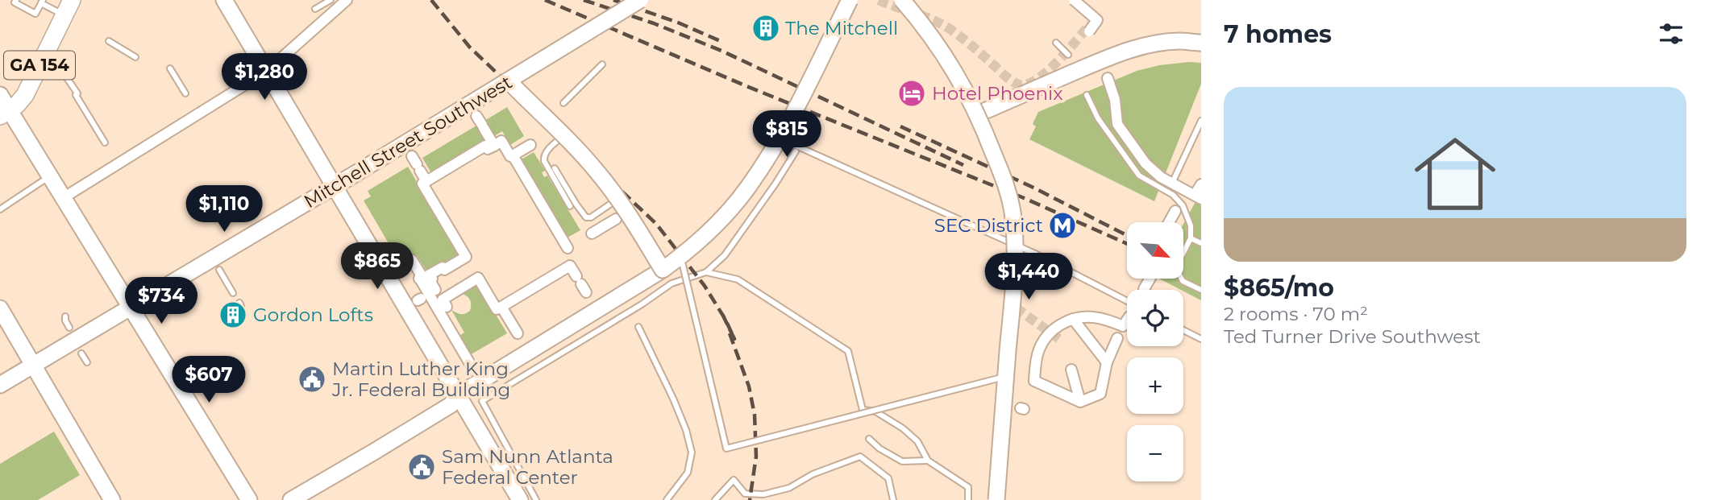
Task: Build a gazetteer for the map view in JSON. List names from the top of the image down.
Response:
{
  "streets": {
    "main road": ["GA 154"],
    "street": ["Mitchell Street Southwest"]
  },
  "places": {
    "building": ["The Mitchell", "Gordon Lofts"],
    "hotel": ["Hotel Phoenix"],
    "metro station": ["SEC District"],
    "public building": ["Martin Luther King Jr. Federal Building", "Sam Nunn Atlanta Federal Center"]
  },
  "north": "bottom right",
  "page": {
    "heading": "7 homes",
    "price": [
      "$1,280",
      "$815",
      "$1,110",
      "$865",
      "$1,440",
      "$734",
      "$607"
    ],
    "list": [
      {
        "name": "$865/mo",
        "note": "2 rooms · 70 m² · Ted Turner Drive Southwest"
      }
    ],
    "map_buttons": ["+", "−"]
  }
}
